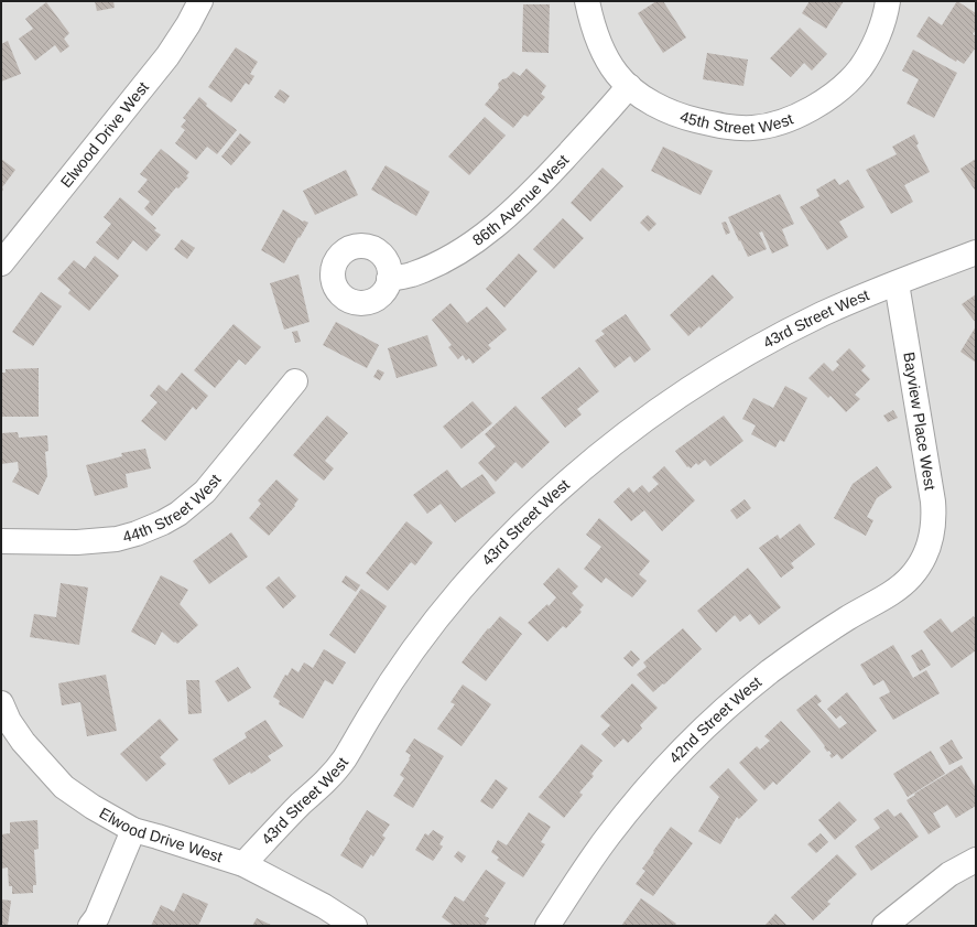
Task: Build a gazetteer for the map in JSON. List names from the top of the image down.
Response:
{
  "streets": {
    "street": [
      "45th Street West",
      "Elwood Drive West",
      "86th Avenue West",
      "43rd Street West",
      "Bayview Place West",
      "44th Street West",
      "42nd Street West"
    ]
  },
  "crossings": [
    ["45th Street West", "86th Avenue West"],
    ["Elwood Drive West", "43rd Street West"],
    ["43rd Street West", "Bayview Place West"],
    ["Bayview Place West", "42nd Street West"]
  ]
}
